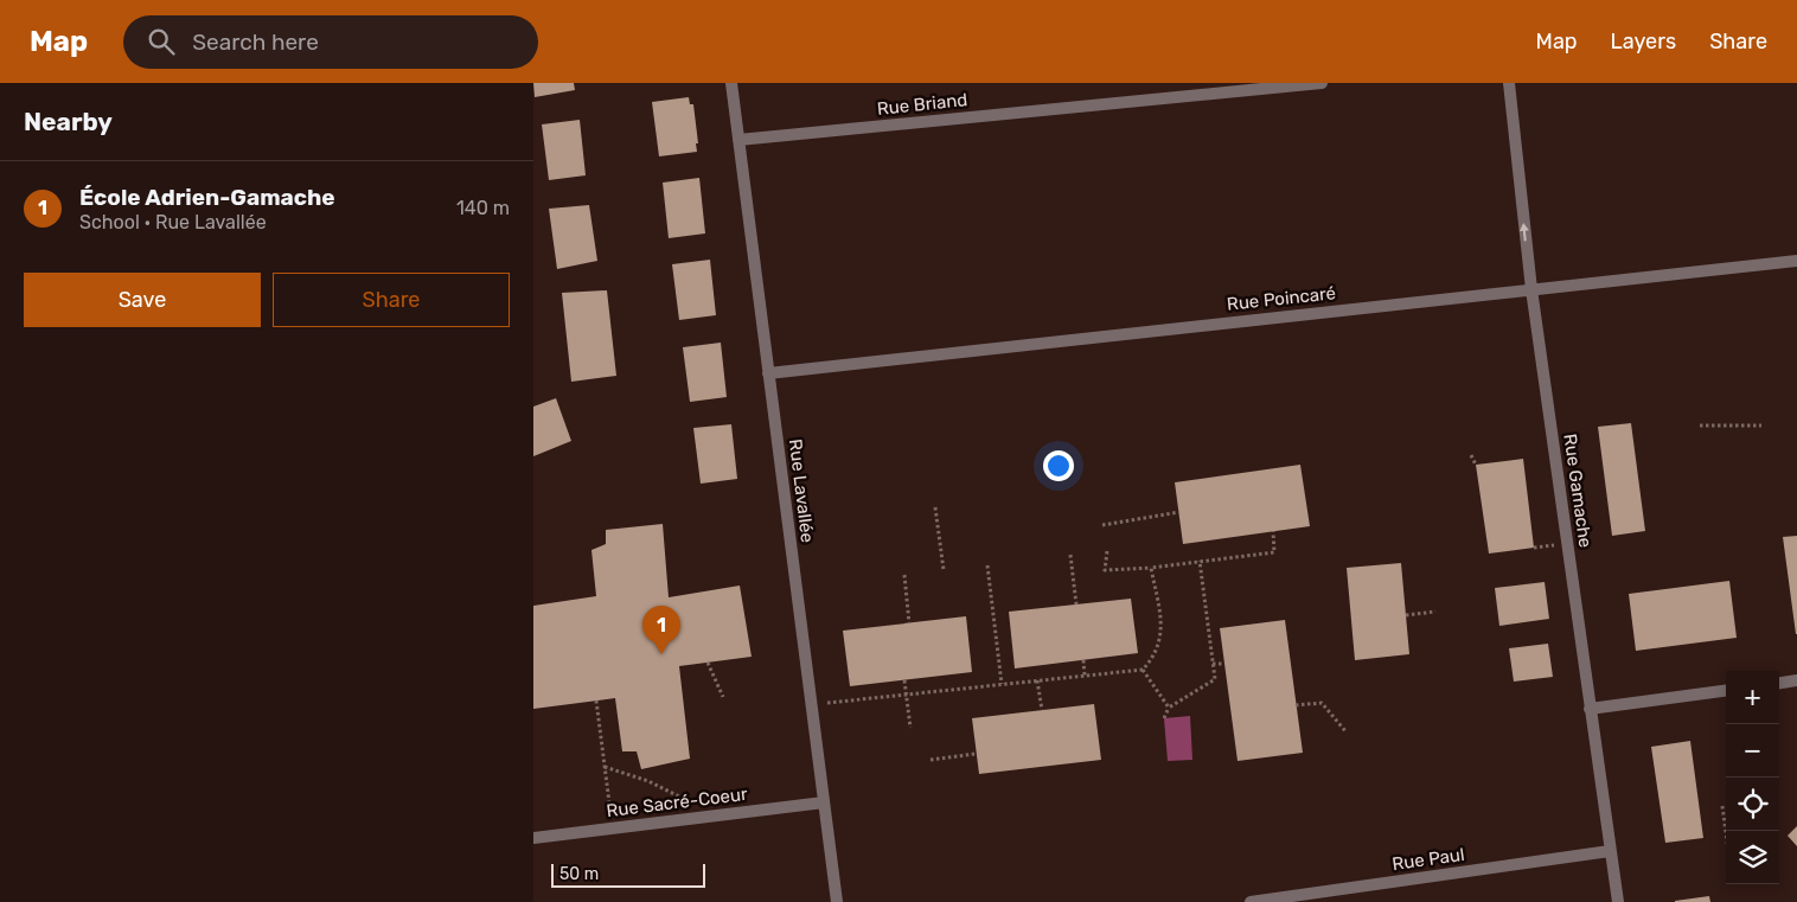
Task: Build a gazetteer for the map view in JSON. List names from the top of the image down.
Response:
{
  "streets": {
    "street": [
      "Rue Briand",
      "Rue Poincaré",
      "Rue Lavallée",
      "Rue Gamache",
      "Rue Sacré-Coeur",
      "Rue Paul"
    ]
  },
  "crossings": [
    ["Rue Briand", "Rue Lavallée"],
    ["Rue Poincaré", "Rue Lavallée"],
    ["Rue Poincaré", "Rue Gamache"],
    ["Rue Lavallée", "Rue Sacré-Coeur"],
    ["Rue Gamache", "Rue Paul"]
  ],
  "scale_bar": "50 m",
  "page": {
    "header": "Map",
    "search": "Search here",
    "nav": ["Map", "Layers", "Share"],
    "heading": "Nearby",
    "list": [
      {
        "mark": "1",
        "name": "École Adrien-Gamache",
        "note": "School · Rue Lavallée",
        "value": "140 m"
      }
    ],
    "buttons": ["Save", "Share"],
    "pins": "1",
    "map_buttons": ["+", "−"],
    "scale": "50 m"
  }
}
